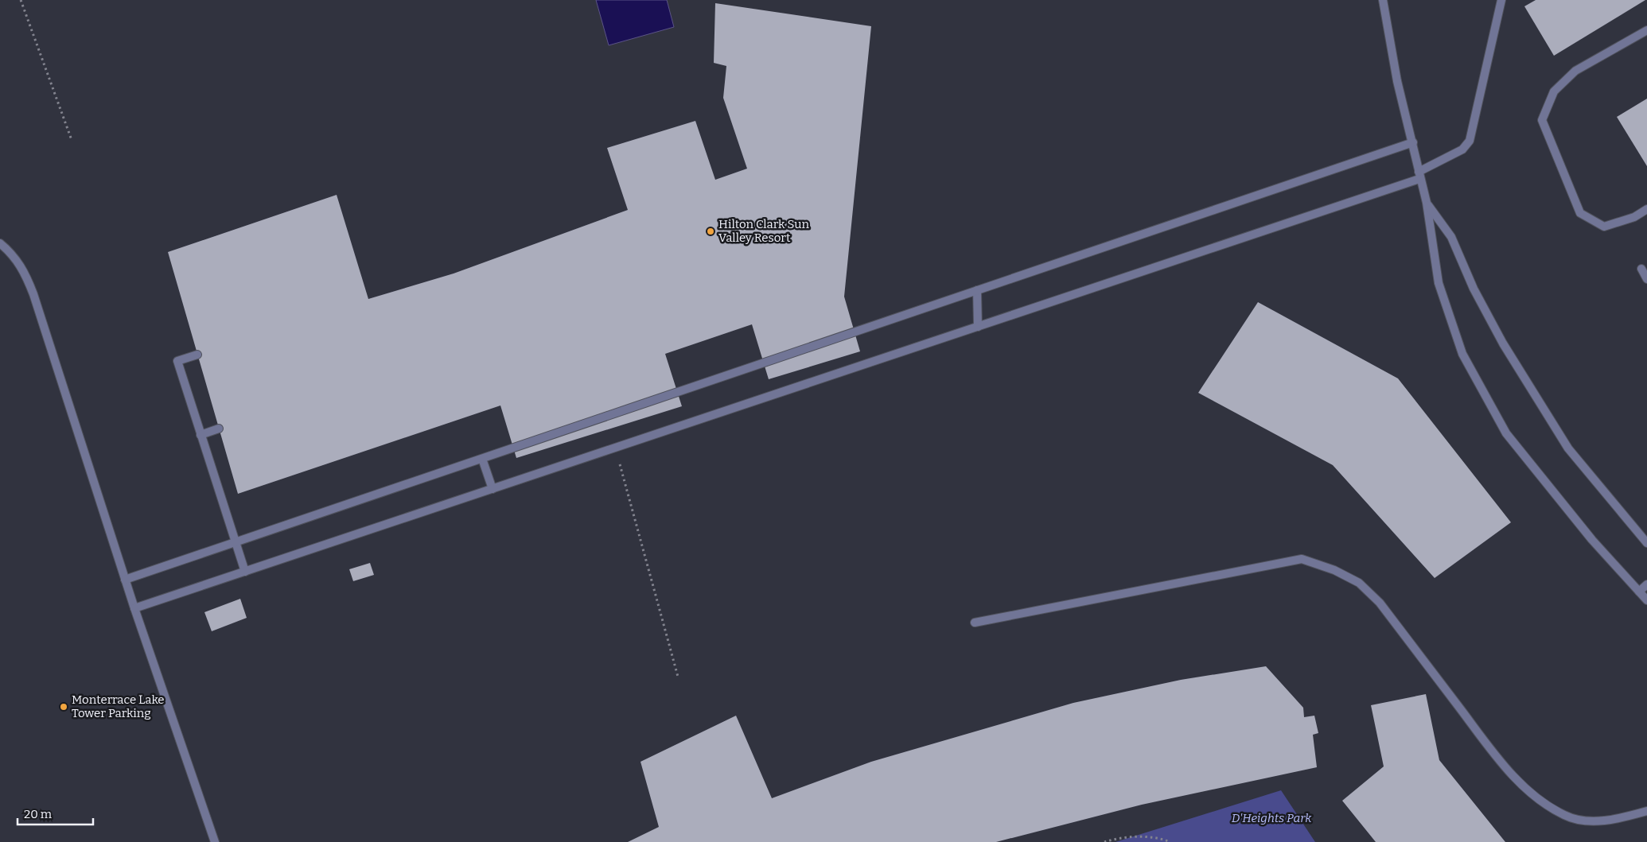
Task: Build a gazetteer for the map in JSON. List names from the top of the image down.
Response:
{
  "parks": ["D'Heights Park"],
  "places": ["Hilton Clark Sun Valley Resort", "Monterrace Lake Tower Parking"],
  "scale_bar": "20 m"
}
